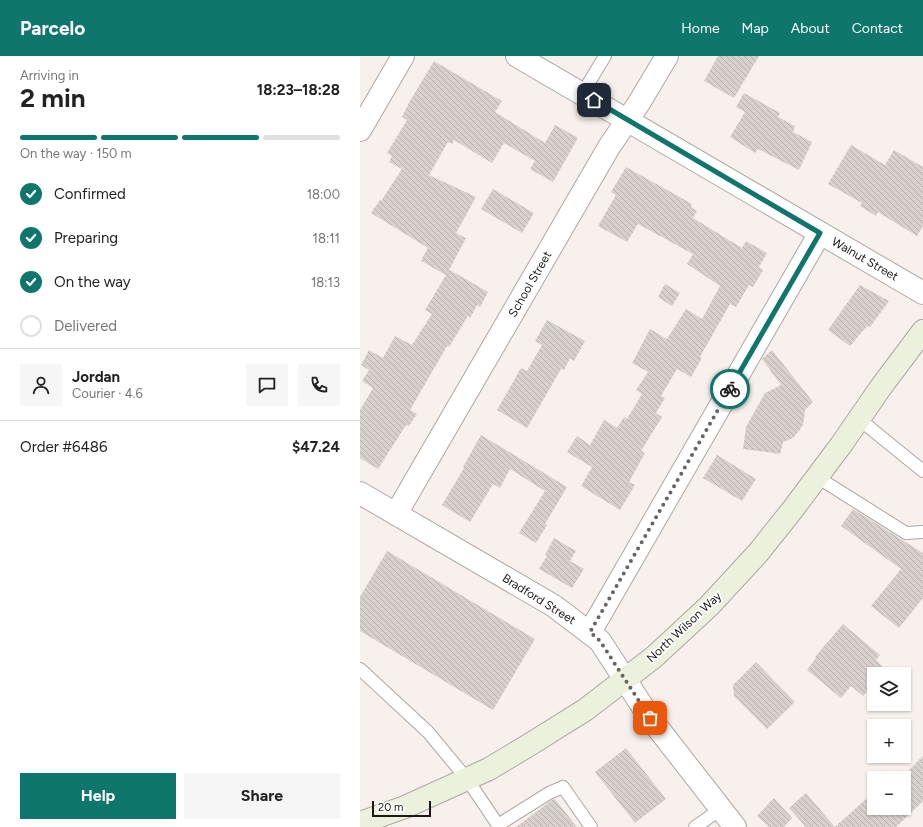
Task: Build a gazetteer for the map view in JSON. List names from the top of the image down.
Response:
{
  "streets": {
    "main road": ["North Wilson Way"],
    "street": ["Walnut Street", "School Street", "Bradford Street"]
  },
  "crossings": [
    ["Walnut Street", "School Street"],
    ["School Street", "Bradford Street"],
    ["Bradford Street", "North Wilson Way"]
  ],
  "scale_bar": "20 m",
  "page": {
    "header": "Parcelo",
    "nav": [
      "Home",
      "Map",
      "About",
      "Contact"
    ],
    "heading": ["2 min", "Arriving in", "18:23–18:28"],
    "panel": [
      "Jordan",
      "Courier · 4.6",
      "Order #6486",
      "$47.24"
    ],
    "bar": "On the way · 150 m",
    "list": [
      ["Confirmed", "18:00"],
      ["Preparing", "18:11"],
      ["On the way", "18:13"],
      "Delivered"
    ],
    "map_buttons": ["+", "−"],
    "buttons": ["Help", "Share"],
    "scale": "20 m"
  }
}
